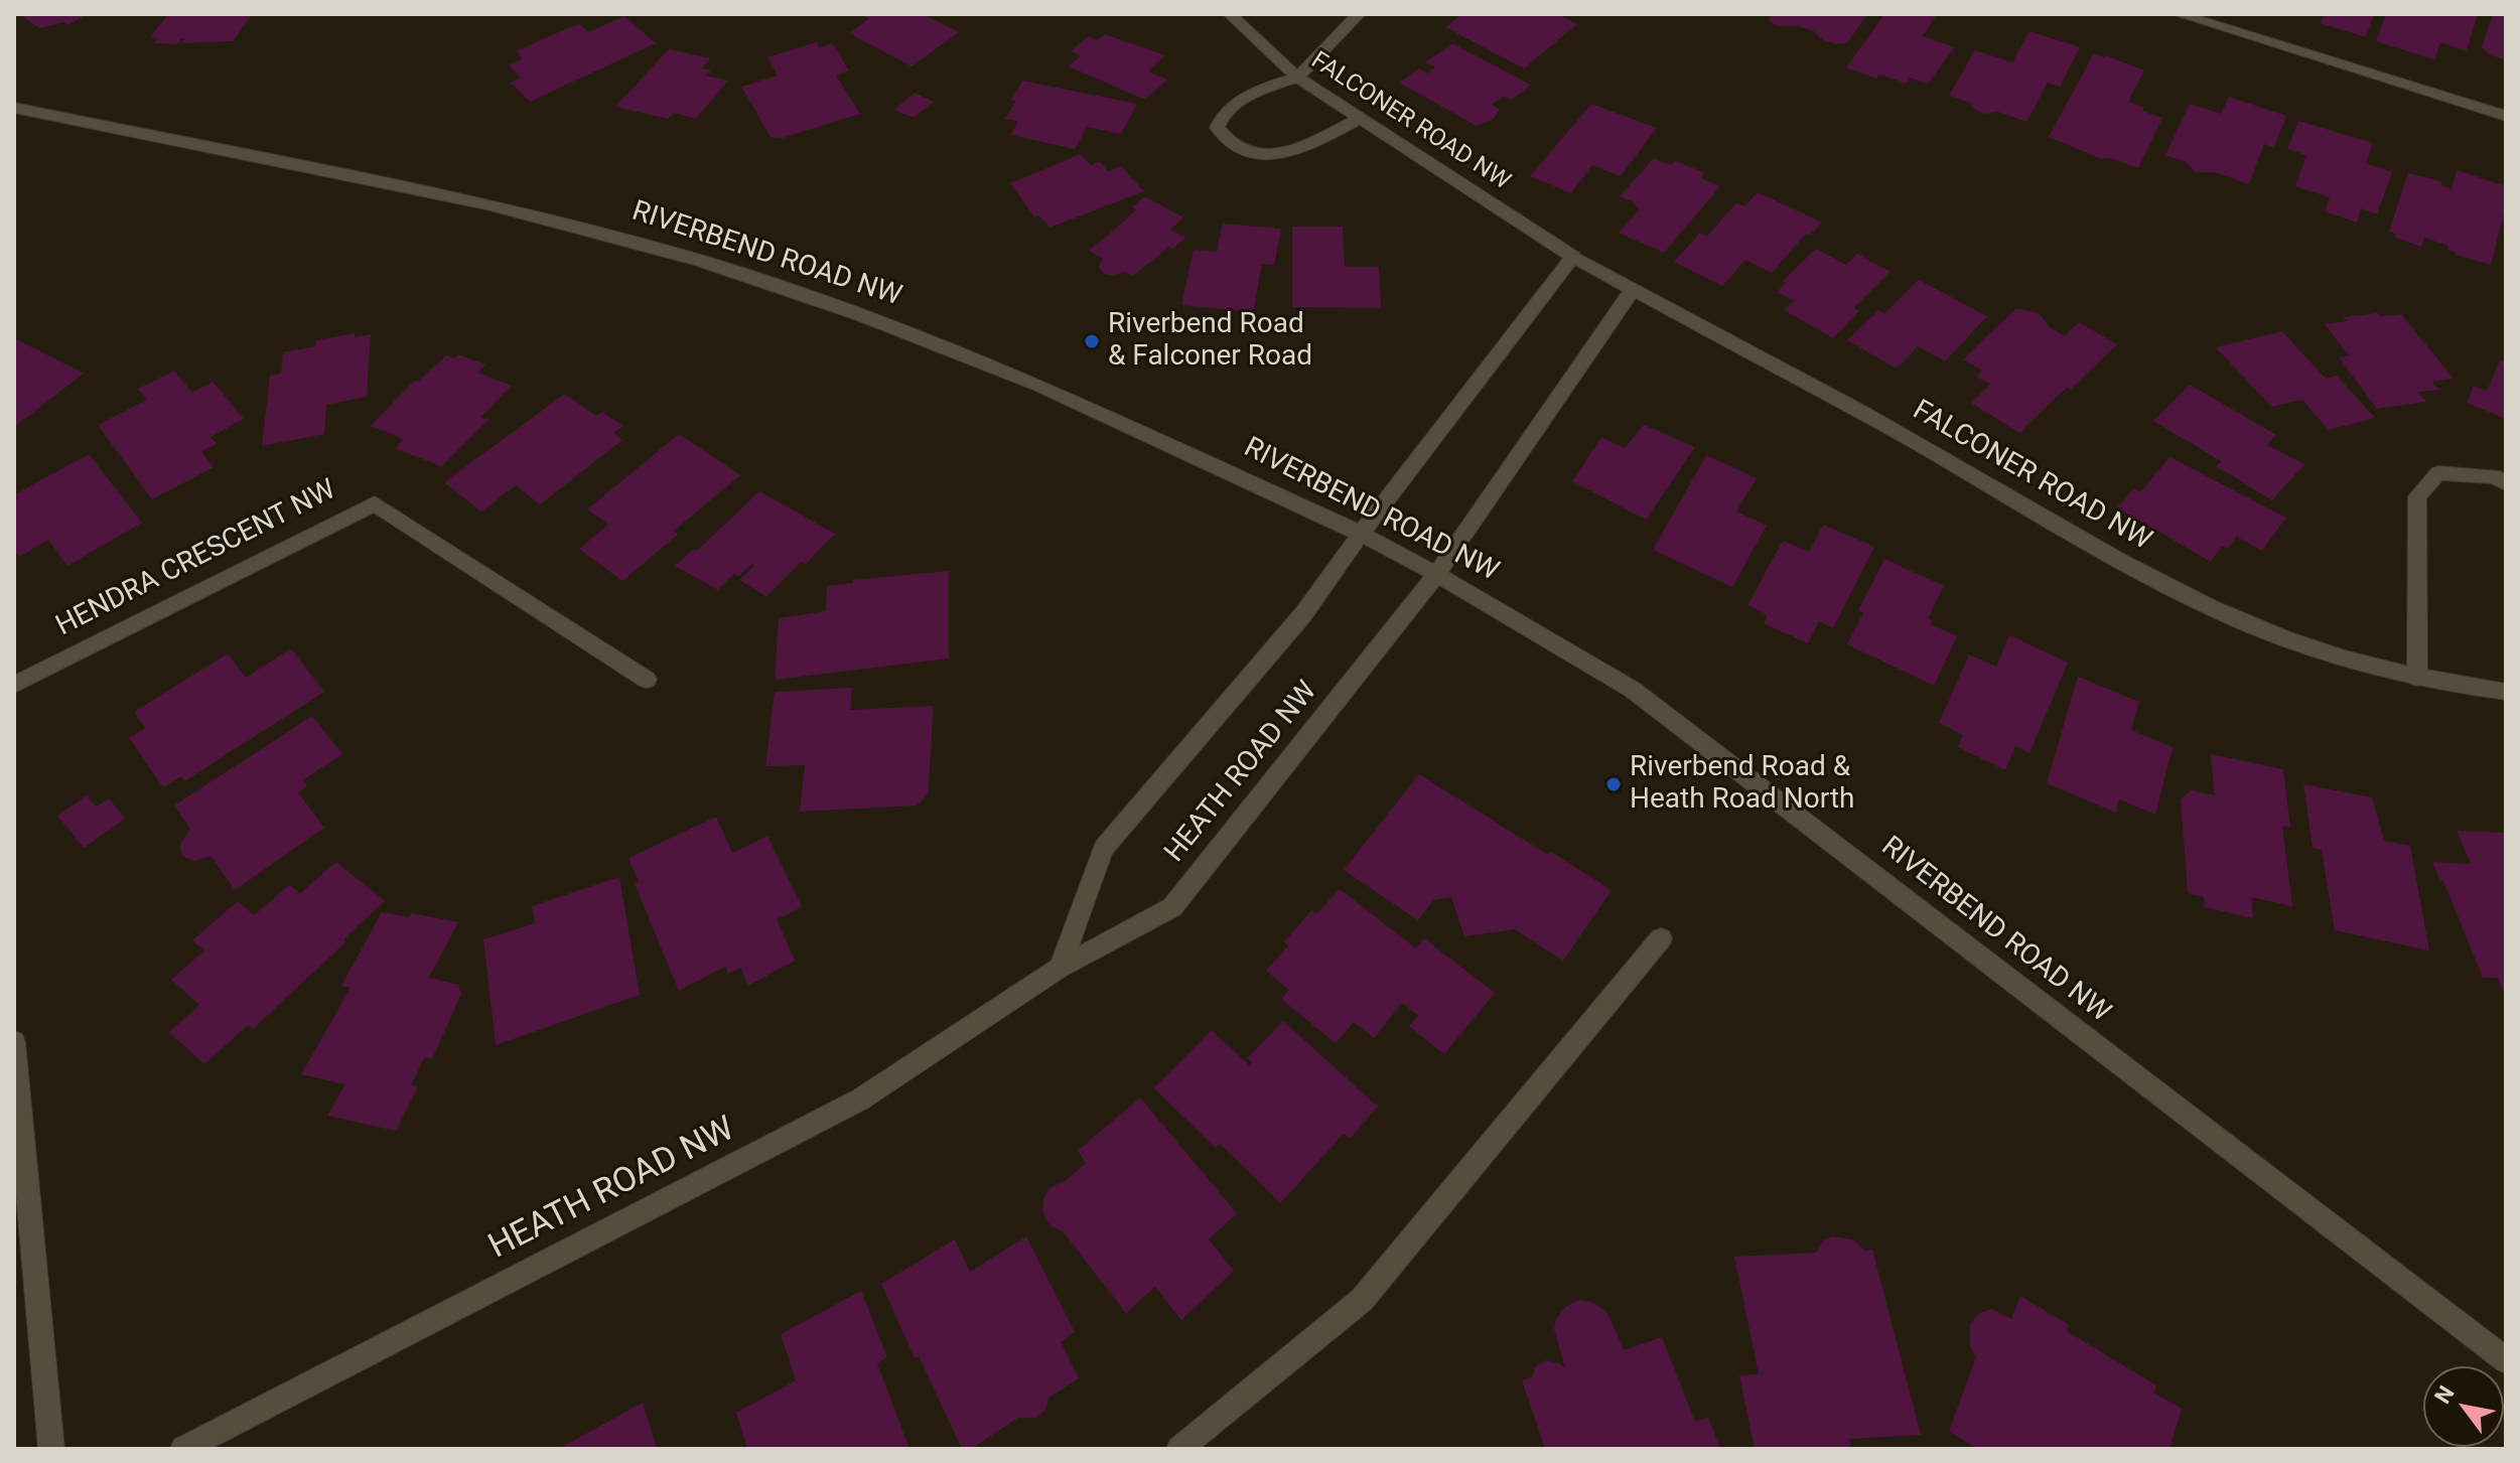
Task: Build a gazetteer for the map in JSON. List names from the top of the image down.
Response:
{
  "streets": {
    "street": [
      "FALCONER ROAD NW",
      "RIVERBEND ROAD NW",
      "HENDRA CRESCENT NW",
      "HEATH ROAD NW"
    ]
  },
  "crossings": [
    ["RIVERBEND ROAD NW", "HEATH ROAD NW"]
  ],
  "places": ["Riverbend Road & Falconer Road", "Riverbend Road & Heath Road North"],
  "north": "top left"
}
